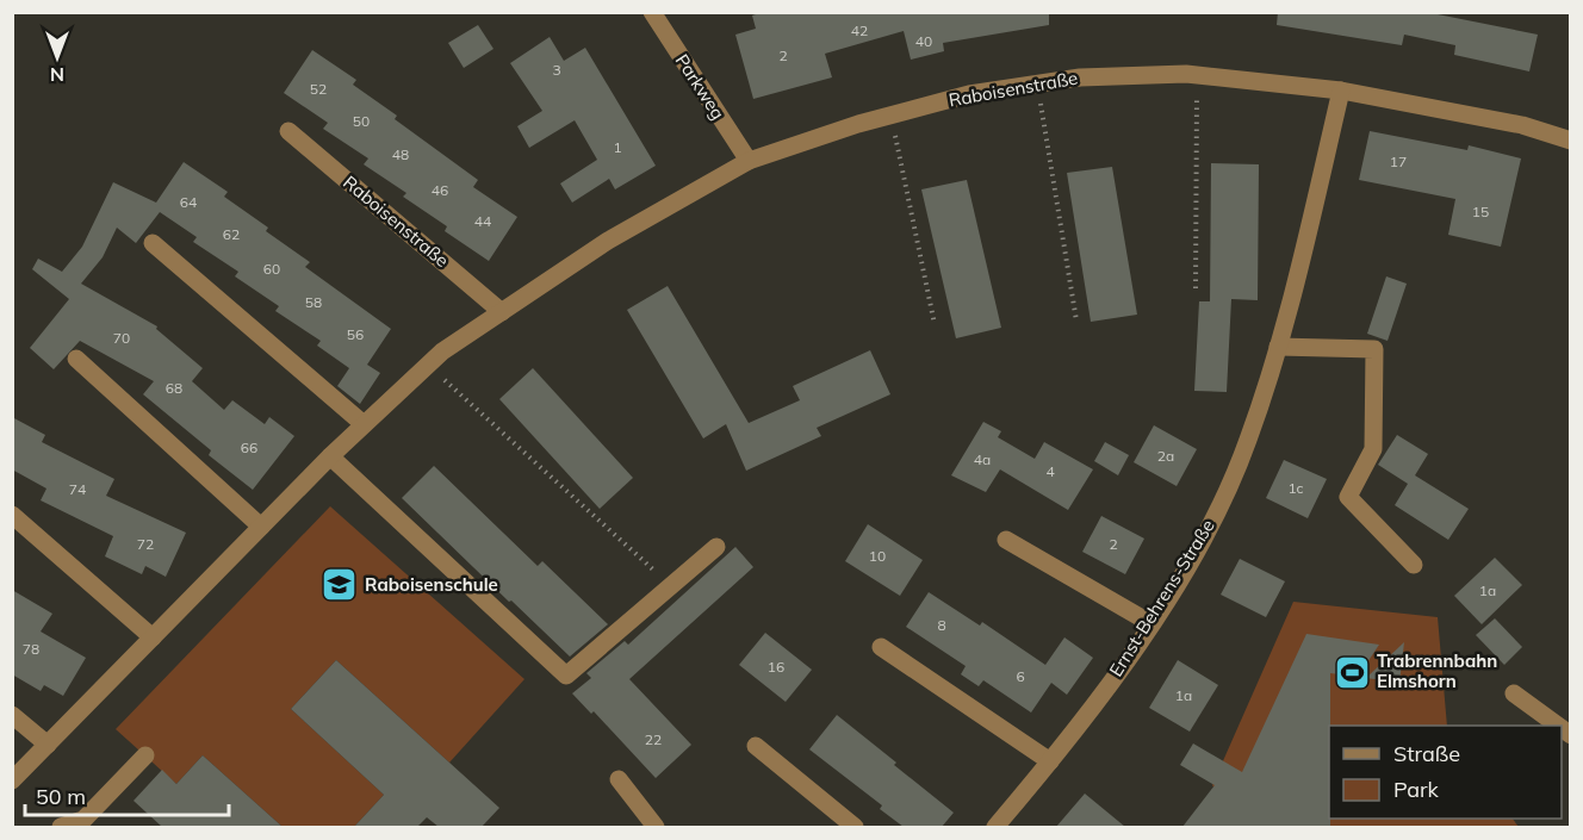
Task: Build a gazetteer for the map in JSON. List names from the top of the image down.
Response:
{
  "streets": {
    "street": ["Parkweg", "Raboisenstraße", "Ernst-Behrens-Straße"]
  },
  "crossings": [
    ["Parkweg", "Raboisenstraße"],
    ["Raboisenstraße", "Ernst-Behrens-Straße"]
  ],
  "places": {
    "school or university": ["Raboisenschule"],
    "sports": ["Trabrennbahn Elmshorn"]
  },
  "house_numbers": [
    "42",
    "40",
    "2",
    "3",
    "52",
    "50",
    "1",
    "48",
    "17",
    "46",
    "64",
    "15",
    "44",
    "62",
    "60",
    "58",
    "56",
    "70",
    "68",
    "66",
    "2a",
    "4a",
    "4",
    "1c",
    "74",
    "72",
    "2",
    "10",
    "1a",
    "8",
    "78",
    "16",
    "6",
    "1a",
    "22"
  ],
  "legend": ["Straße", "Park"],
  "scale_bar": "50 m",
  "north": "bottom"
}
